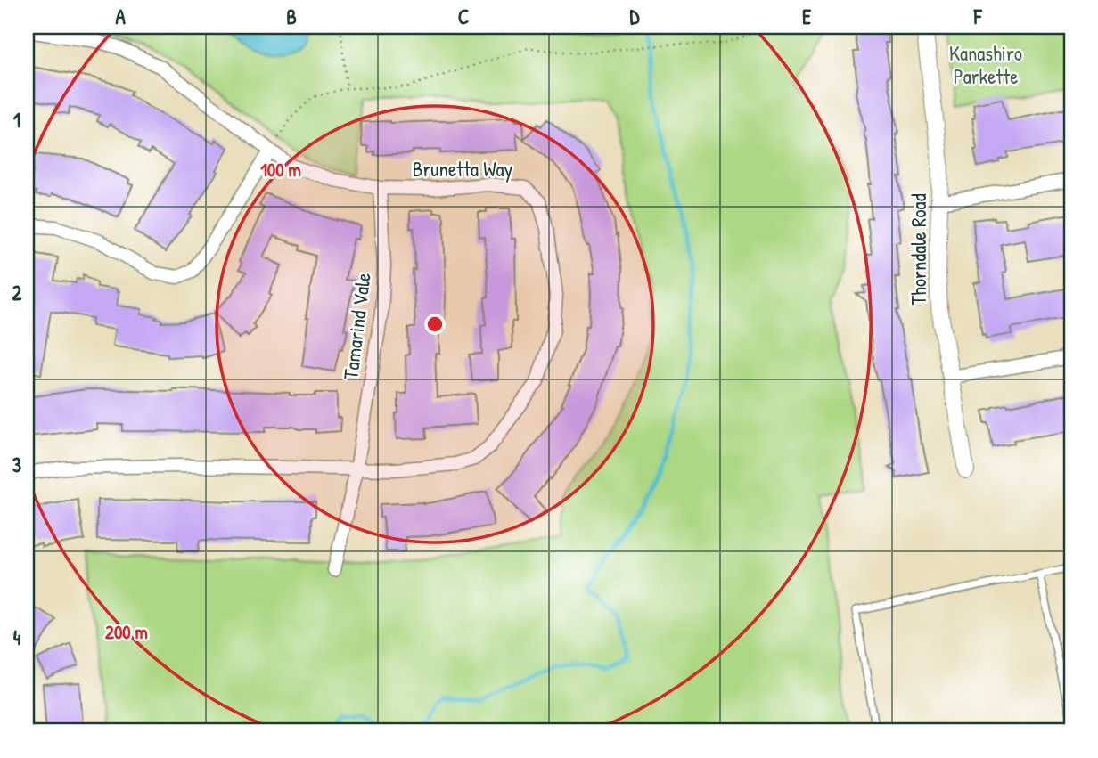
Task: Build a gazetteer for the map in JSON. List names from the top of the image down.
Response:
{
  "streets": {
    "street": ["Brunetta Way", "Thorndale Road", "Tamarind Vale"]
  },
  "crossings": [
    ["Brunetta Way", "Tamarind Vale"]
  ],
  "parks": ["Kanashiro Parkette"],
  "grid": {
    "columns": [
      "A",
      "B",
      "C",
      "D",
      "E",
      "F"
    ],
    "rows": [
      "1",
      "2",
      "3",
      "4"
    ]
  },
  "rings": ["100 m", "200 m"]
}
